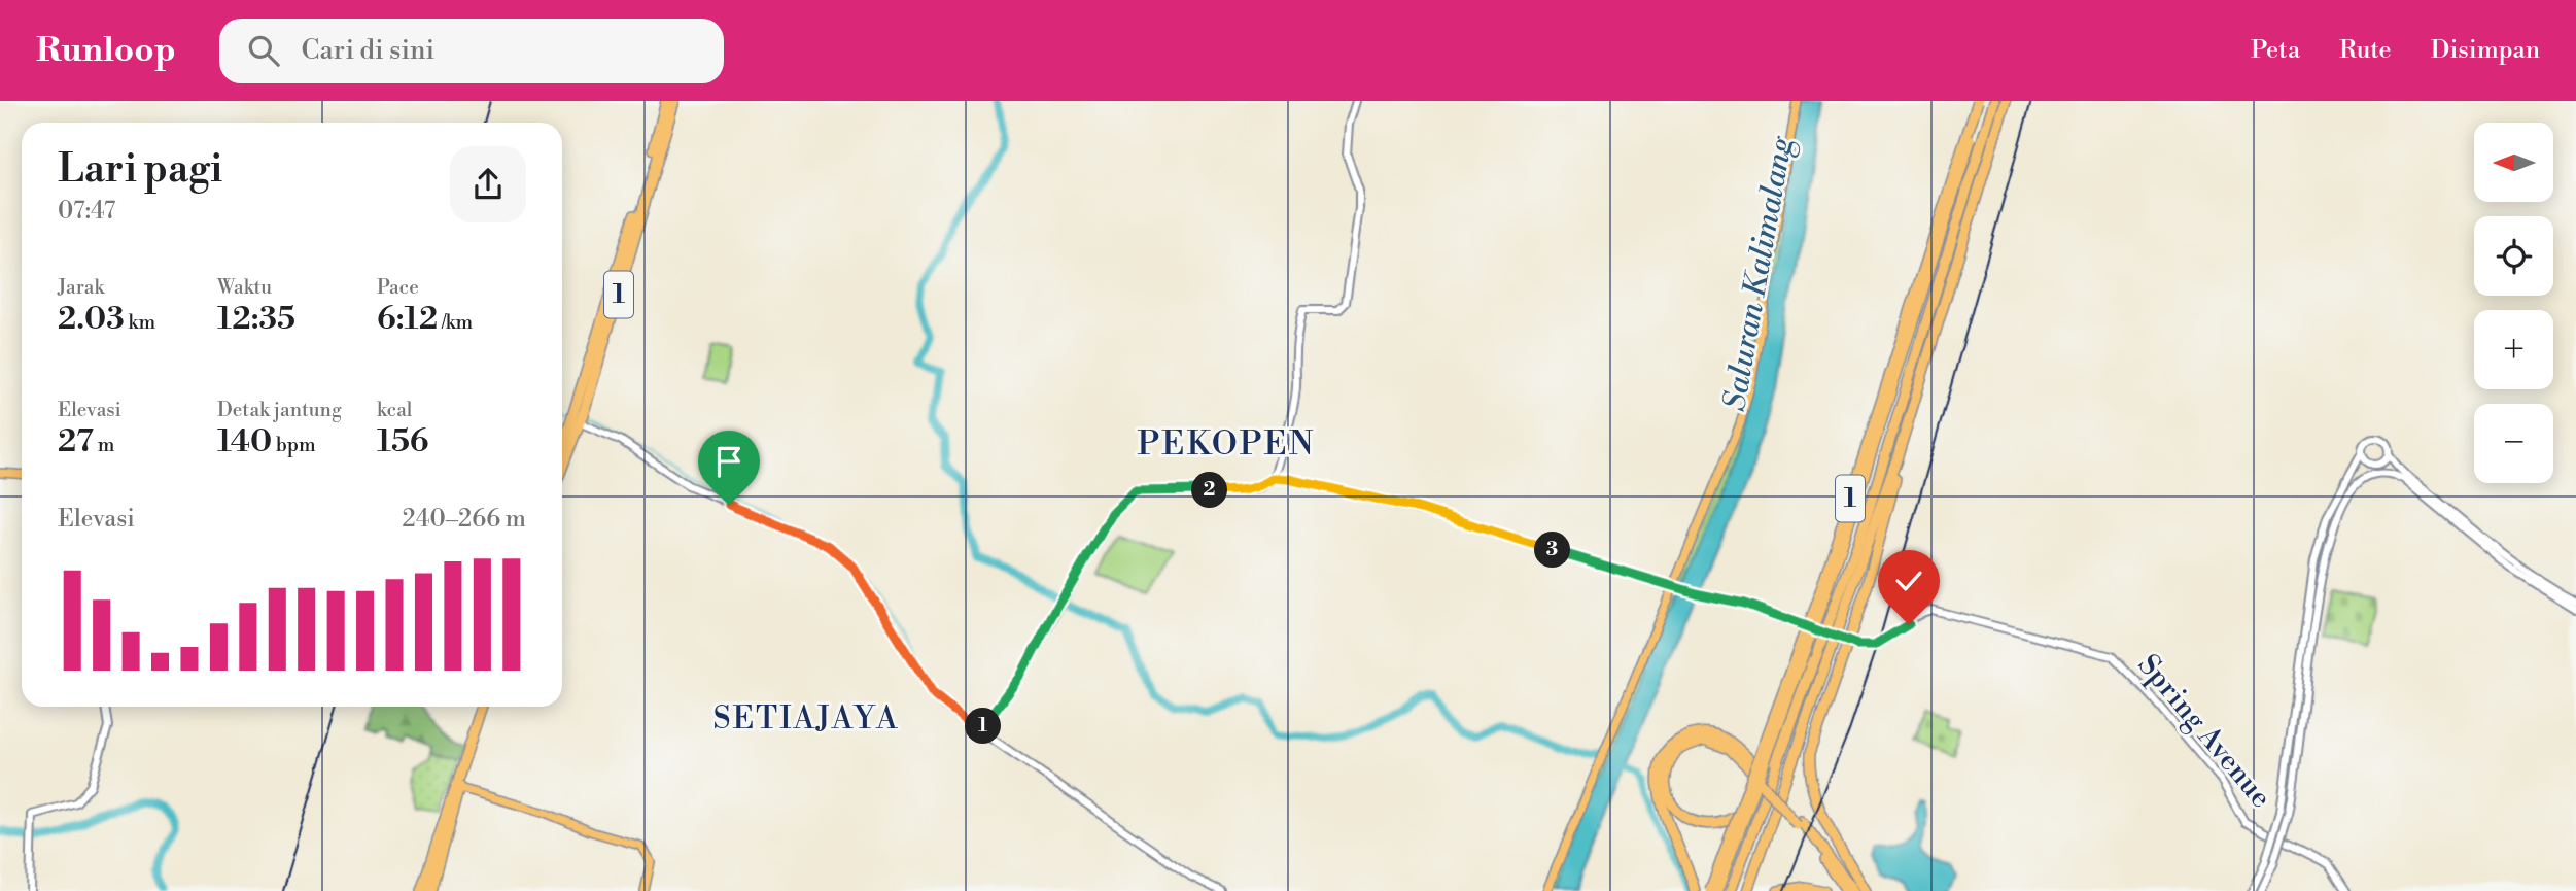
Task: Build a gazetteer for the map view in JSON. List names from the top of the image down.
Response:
{
  "streets": {
    "highway": ["1"],
    "street": ["Spring Avenue"]
  },
  "districts": ["PEKOPEN", "SETIAJAYA"],
  "water": ["Saluran Kalimalang"],
  "north": "left",
  "page": {
    "header": "Runloop",
    "search": "Cari di sini",
    "nav": ["Peta", "Rute", "Disimpan"],
    "map_buttons": ["+", "−"],
    "heading": ["Lari pagi", "07:47"],
    "stats": [
      ["Jarak", "2.03 km"],
      ["Waktu", "12:35"],
      ["Pace", "6:12 /km"],
      ["Elevasi", "27 m"],
      ["Detak jantung", "140 bpm"],
      ["kcal", "156"]
    ],
    "pins": ["2", "3", "1"],
    "chart": ["Elevasi", "240–266 m"]
  }
}
